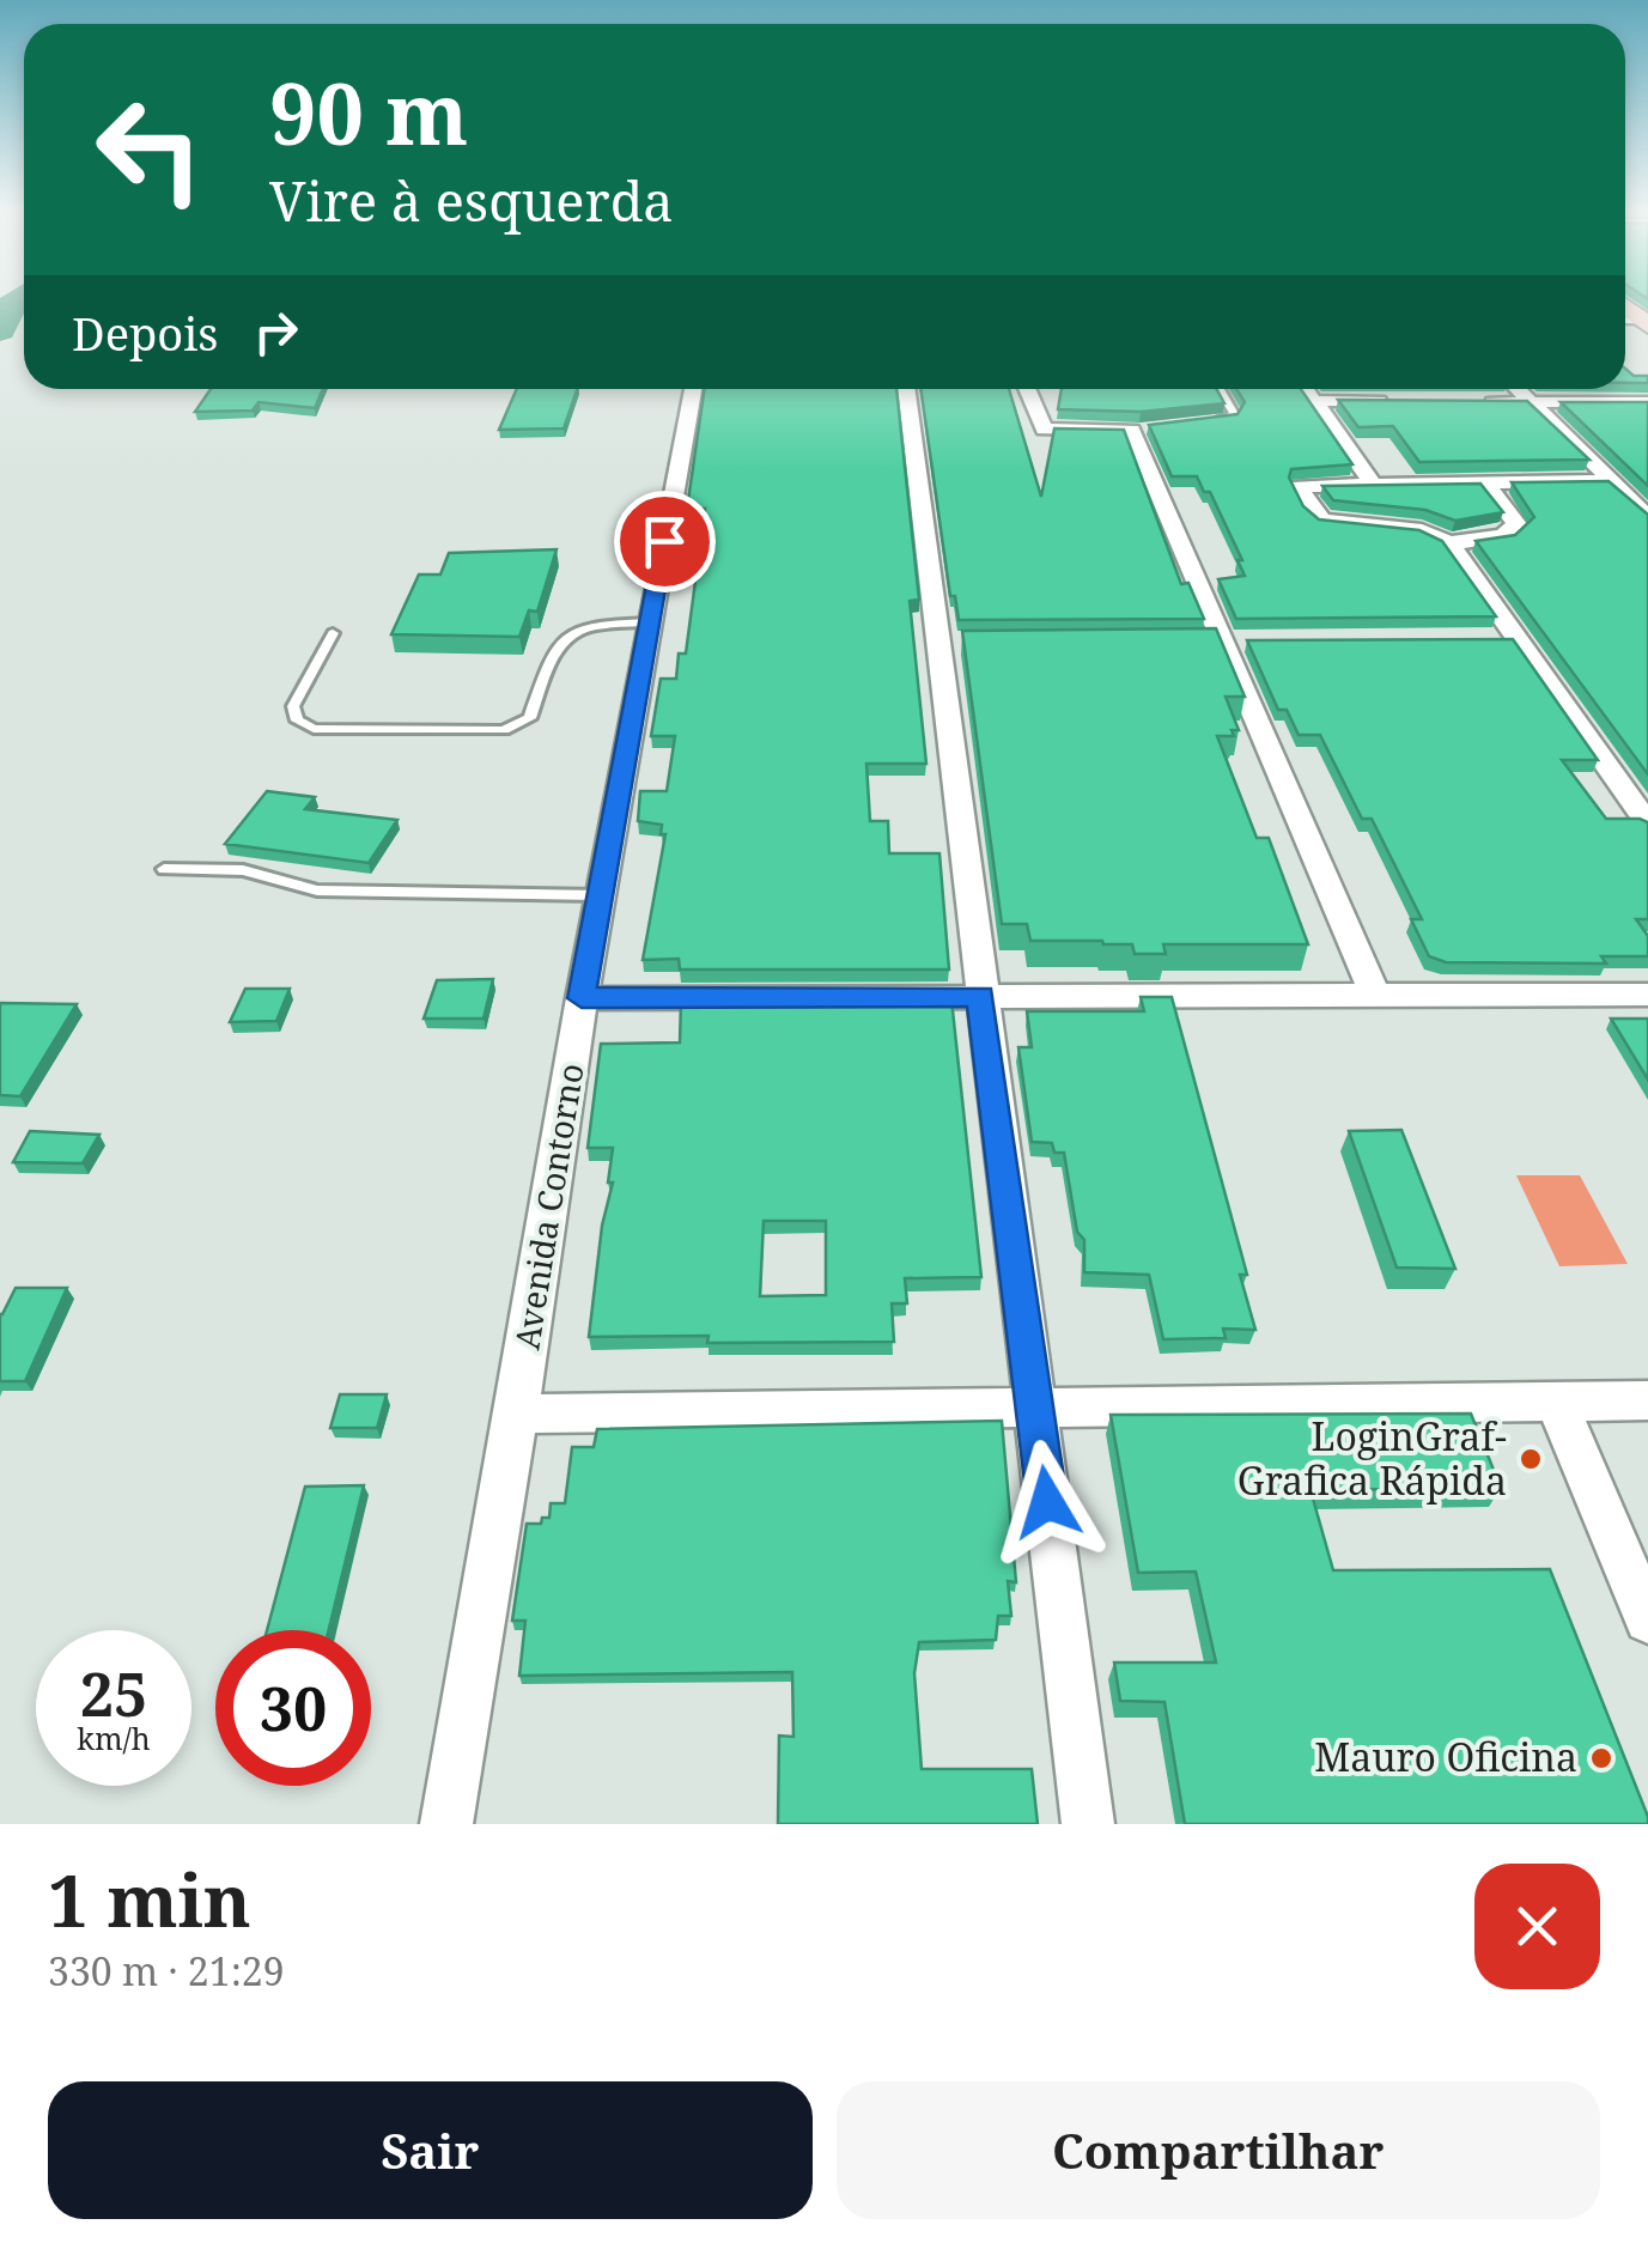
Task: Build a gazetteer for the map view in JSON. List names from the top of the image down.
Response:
{
  "streets": {
    "street": ["Avenida Contorno"]
  },
  "places": ["LoginGraf- Grafica Rápida", "Mauro Oficina"],
  "page": {
    "turn": ["90 m", "Vire à esquerda"],
    "then": "Depois",
    "speed": "25 km/h",
    "limit": "30",
    "heading": ["1 min", "330 m · 21:29"],
    "buttons": ["Sair", "Compartilhar"]
  }
}
